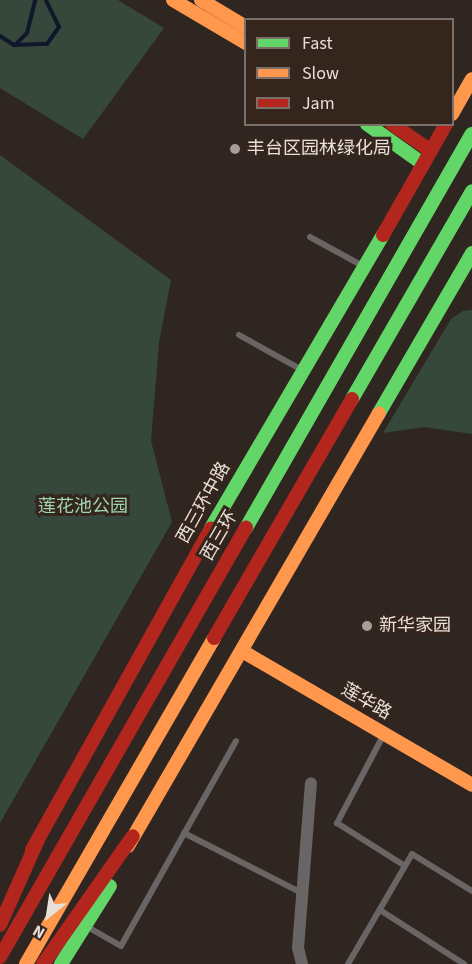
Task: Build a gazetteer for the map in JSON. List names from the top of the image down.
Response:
{
  "streets": {
    "main road": ["西三环中路", "西三环", "莲华路"]
  },
  "parks": ["莲花池公园"],
  "places": ["丰台区园林绿化局", "新华家园"],
  "legend": ["Fast", "Slow", "Jam"],
  "north": "bottom left"
}
